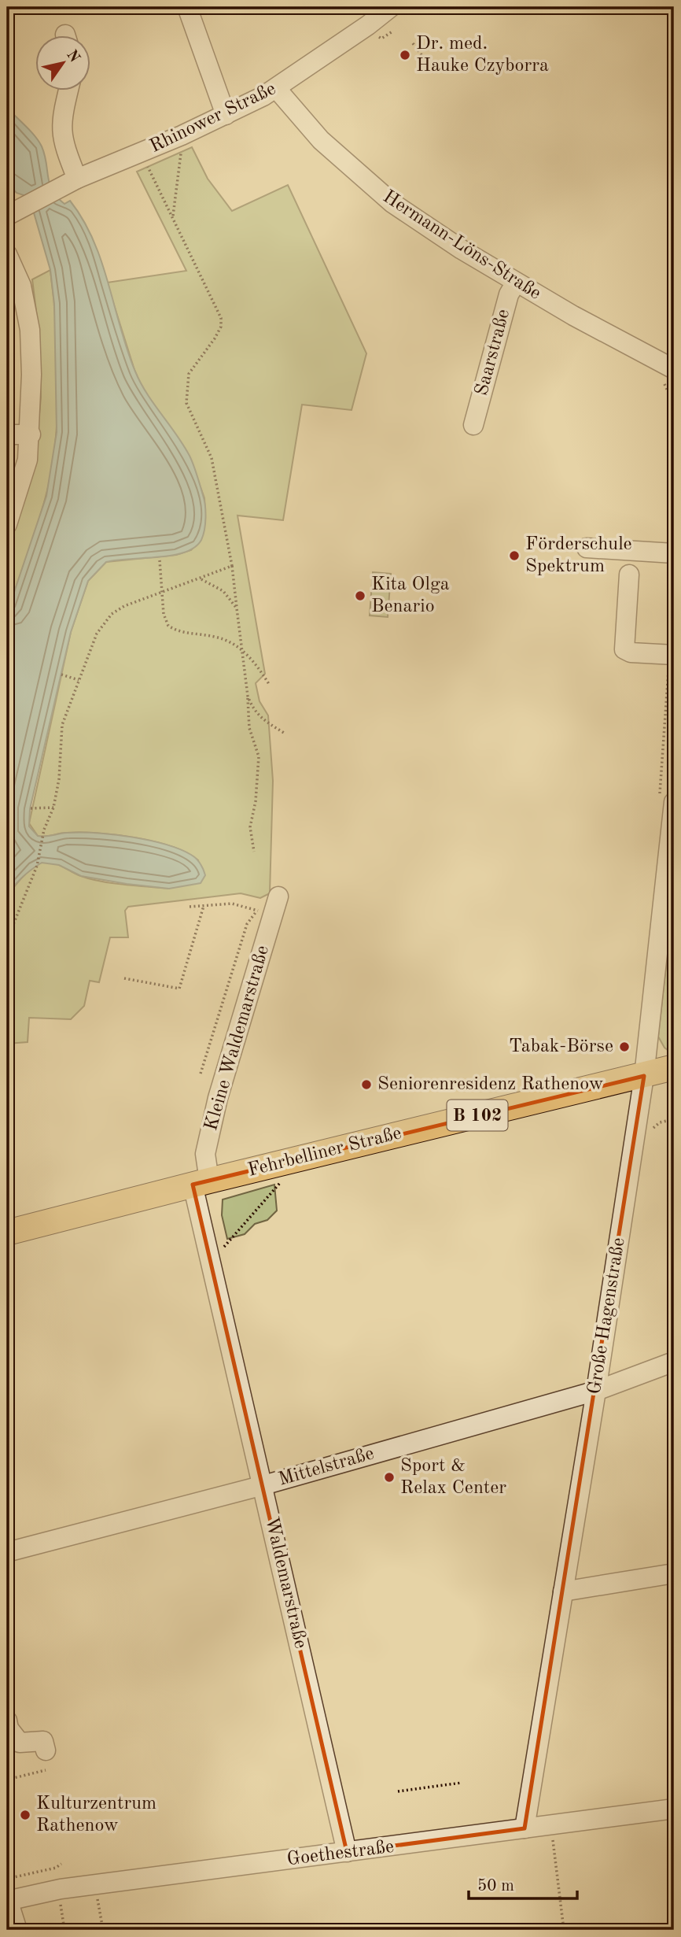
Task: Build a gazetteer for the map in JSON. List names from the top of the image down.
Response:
{
  "streets": {
    "main road": ["B 102", "Fehrbelliner Straße"],
    "street": [
      "Rhinower Straße",
      "Hermann-Löns-Straße",
      "Saarstraße",
      "Kleine Waldemarstraße",
      "Große Hagenstraße",
      "Mittelstraße",
      "Waldemarstraße",
      "Goethestraße"
    ]
  },
  "crossings": [
    ["Rhinower Straße", "Hermann-Löns-Straße"],
    ["Hermann-Löns-Straße", "Saarstraße"],
    ["Kleine Waldemarstraße", "Fehrbelliner Straße"],
    ["Kleine Waldemarstraße", "Waldemarstraße"],
    ["B 102", "Fehrbelliner Straße"],
    ["B 102", "Große Hagenstraße"],
    ["Fehrbelliner Straße", "Große Hagenstraße"],
    ["Fehrbelliner Straße", "Waldemarstraße"],
    ["Große Hagenstraße", "Mittelstraße"],
    ["Große Hagenstraße", "Goethestraße"],
    ["Mittelstraße", "Waldemarstraße"],
    ["Waldemarstraße", "Goethestraße"]
  ],
  "places": [
    "Dr. med. Hauke Czyborra",
    "Förderschule Spektrum",
    "Kita Olga Benario",
    "Tabak-Börse",
    "Seniorenresidenz Rathenow",
    "Sport & Relax Center",
    "Kulturzentrum Rathenow"
  ],
  "scale_bar": "50 m",
  "north": "top right"
}
